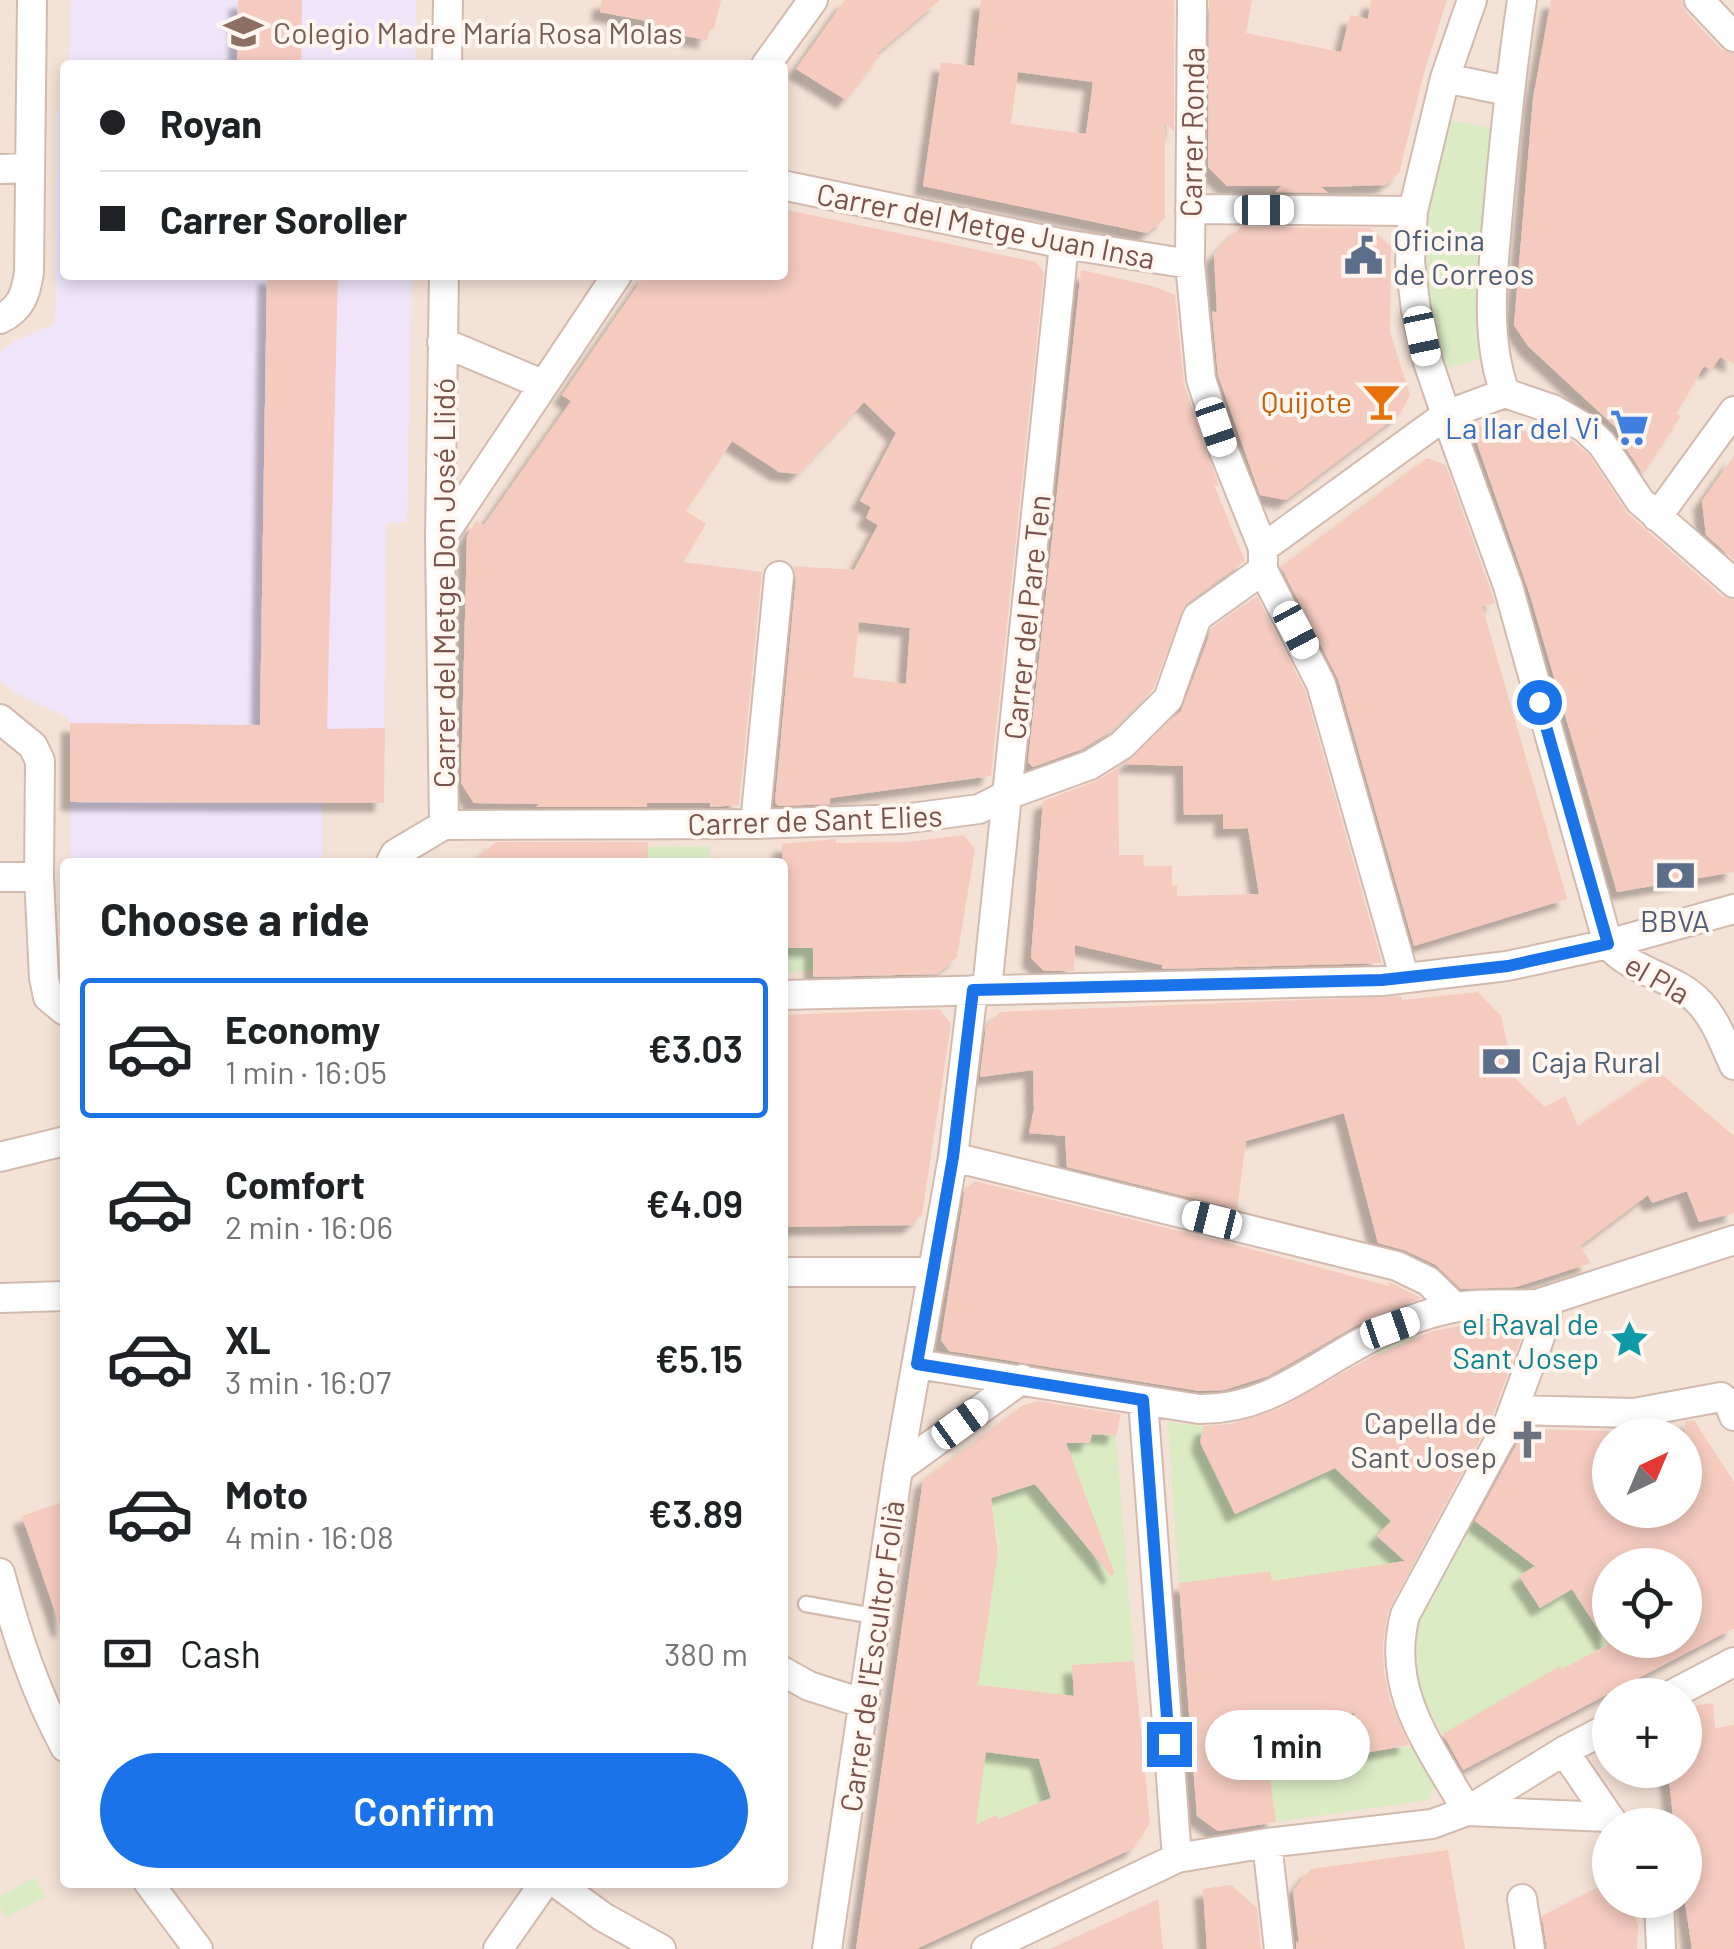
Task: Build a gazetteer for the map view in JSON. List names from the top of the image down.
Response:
{
  "streets": {
    "street": [
      "Carrer Ronda",
      "Carrer del Metge Juan Insa",
      "Carrer del Metge Don José Llidó",
      "Carrer del Pare Ten",
      "Carrer de Sant Elies",
      "el Pla",
      "Carrer de l'Escultor Folià"
    ]
  },
  "crossings": [
    ["Carrer Ronda", "Carrer del Metge Juan Insa"],
    ["Carrer Ronda", "Carrer de Sant Elies"],
    ["Carrer Ronda", "el Pla"],
    ["Carrer del Metge Juan Insa", "Carrer del Pare Ten"],
    ["Carrer del Metge Don José Llidó", "Carrer de Sant Elies"],
    ["Carrer del Pare Ten", "Carrer de Sant Elies"],
    ["Carrer del Pare Ten", "el Pla"],
    ["Carrer del Pare Ten", "Carrer de l'Escultor Folià"]
  ],
  "places": {
    "school or university": ["Colegio Madre María Rosa Molas"],
    "public building": ["Oficina de Correos"],
    "bar": ["Quijote"],
    "supermarket": ["La llar del Vi"],
    "bank": ["BBVA", "Caja Rural"],
    "place": ["el Raval de Sant Josep"],
    "church": ["Capella de Sant Josep"]
  },
  "north": "top right",
  "page": {
    "banner": ["Royan", "Carrer Soroller"],
    "heading": "Choose a ride",
    "list": [
      {
        "name": "Economy",
        "note": "1 min · 16:05",
        "value": "€3.03"
      },
      {
        "name": "Comfort",
        "note": "2 min · 16:06",
        "value": "€4.09"
      },
      {
        "name": "XL",
        "note": "3 min · 16:07",
        "value": "€5.15"
      },
      {
        "name": "Moto",
        "note": "4 min · 16:08",
        "value": "€3.89"
      }
    ],
    "map_buttons": ["+", "−"],
    "pay": ["Cash", "380 m"],
    "bubble": "1 min",
    "buttons": "Confirm"
  }
}
